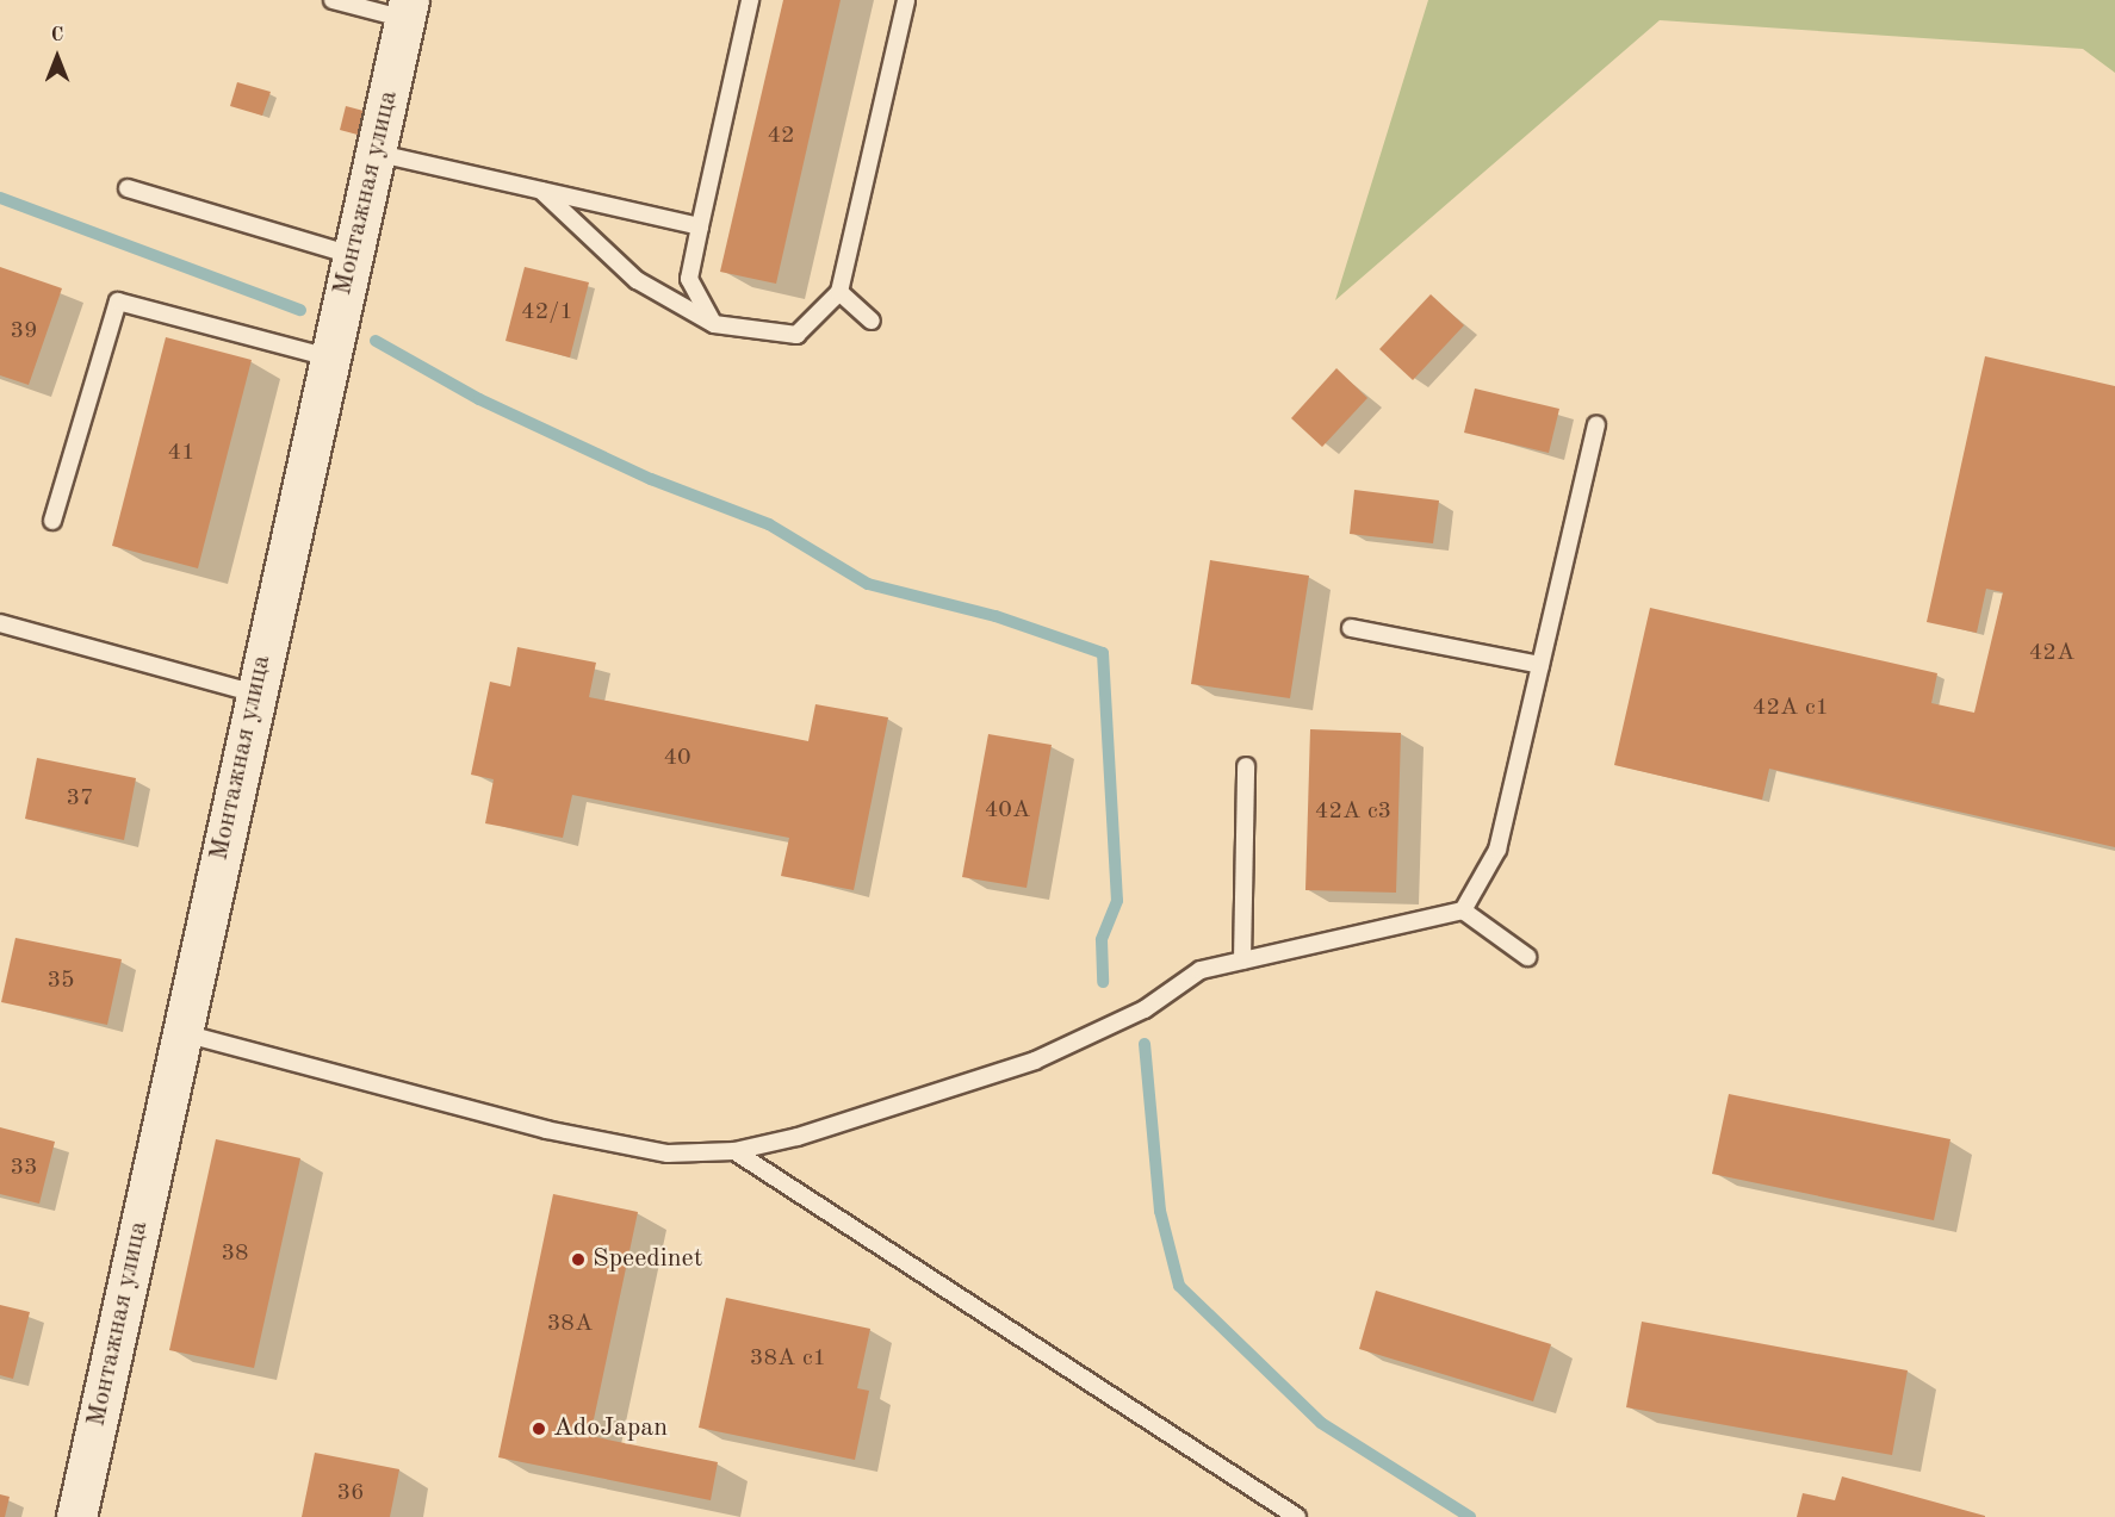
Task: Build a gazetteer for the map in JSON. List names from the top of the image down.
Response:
{
  "streets": {
    "street": ["Монтажная улица"]
  },
  "places": ["Speedinet", "AdoJapan"],
  "house_numbers": [
    "42",
    "42/1",
    "39",
    "41",
    "42А",
    "42А с1",
    "40",
    "37",
    "40А",
    "42А с3",
    "35",
    "33",
    "38",
    "38А",
    "38А с1",
    "36"
  ],
  "north": "top"
}
